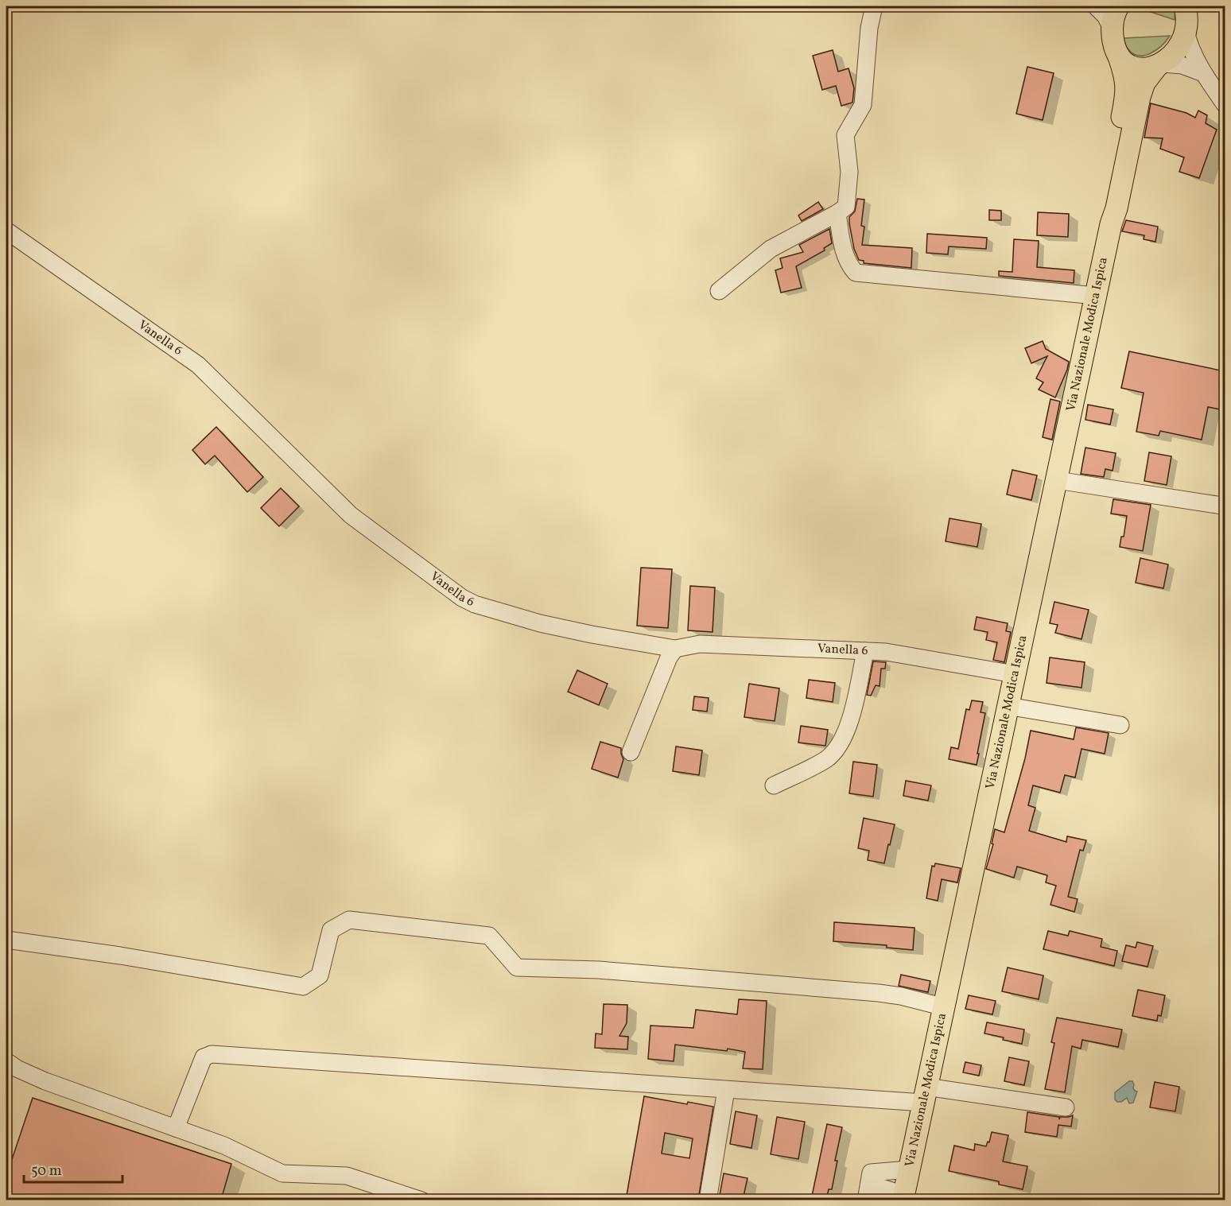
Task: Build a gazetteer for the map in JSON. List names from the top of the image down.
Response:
{
  "streets": {
    "main road": ["Via Nazionale Modica Ispica"],
    "street": ["Vanella 6"]
  },
  "crossings": [
    ["Via Nazionale Modica Ispica", "Vanella 6"]
  ],
  "scale_bar": "50 m"
}
